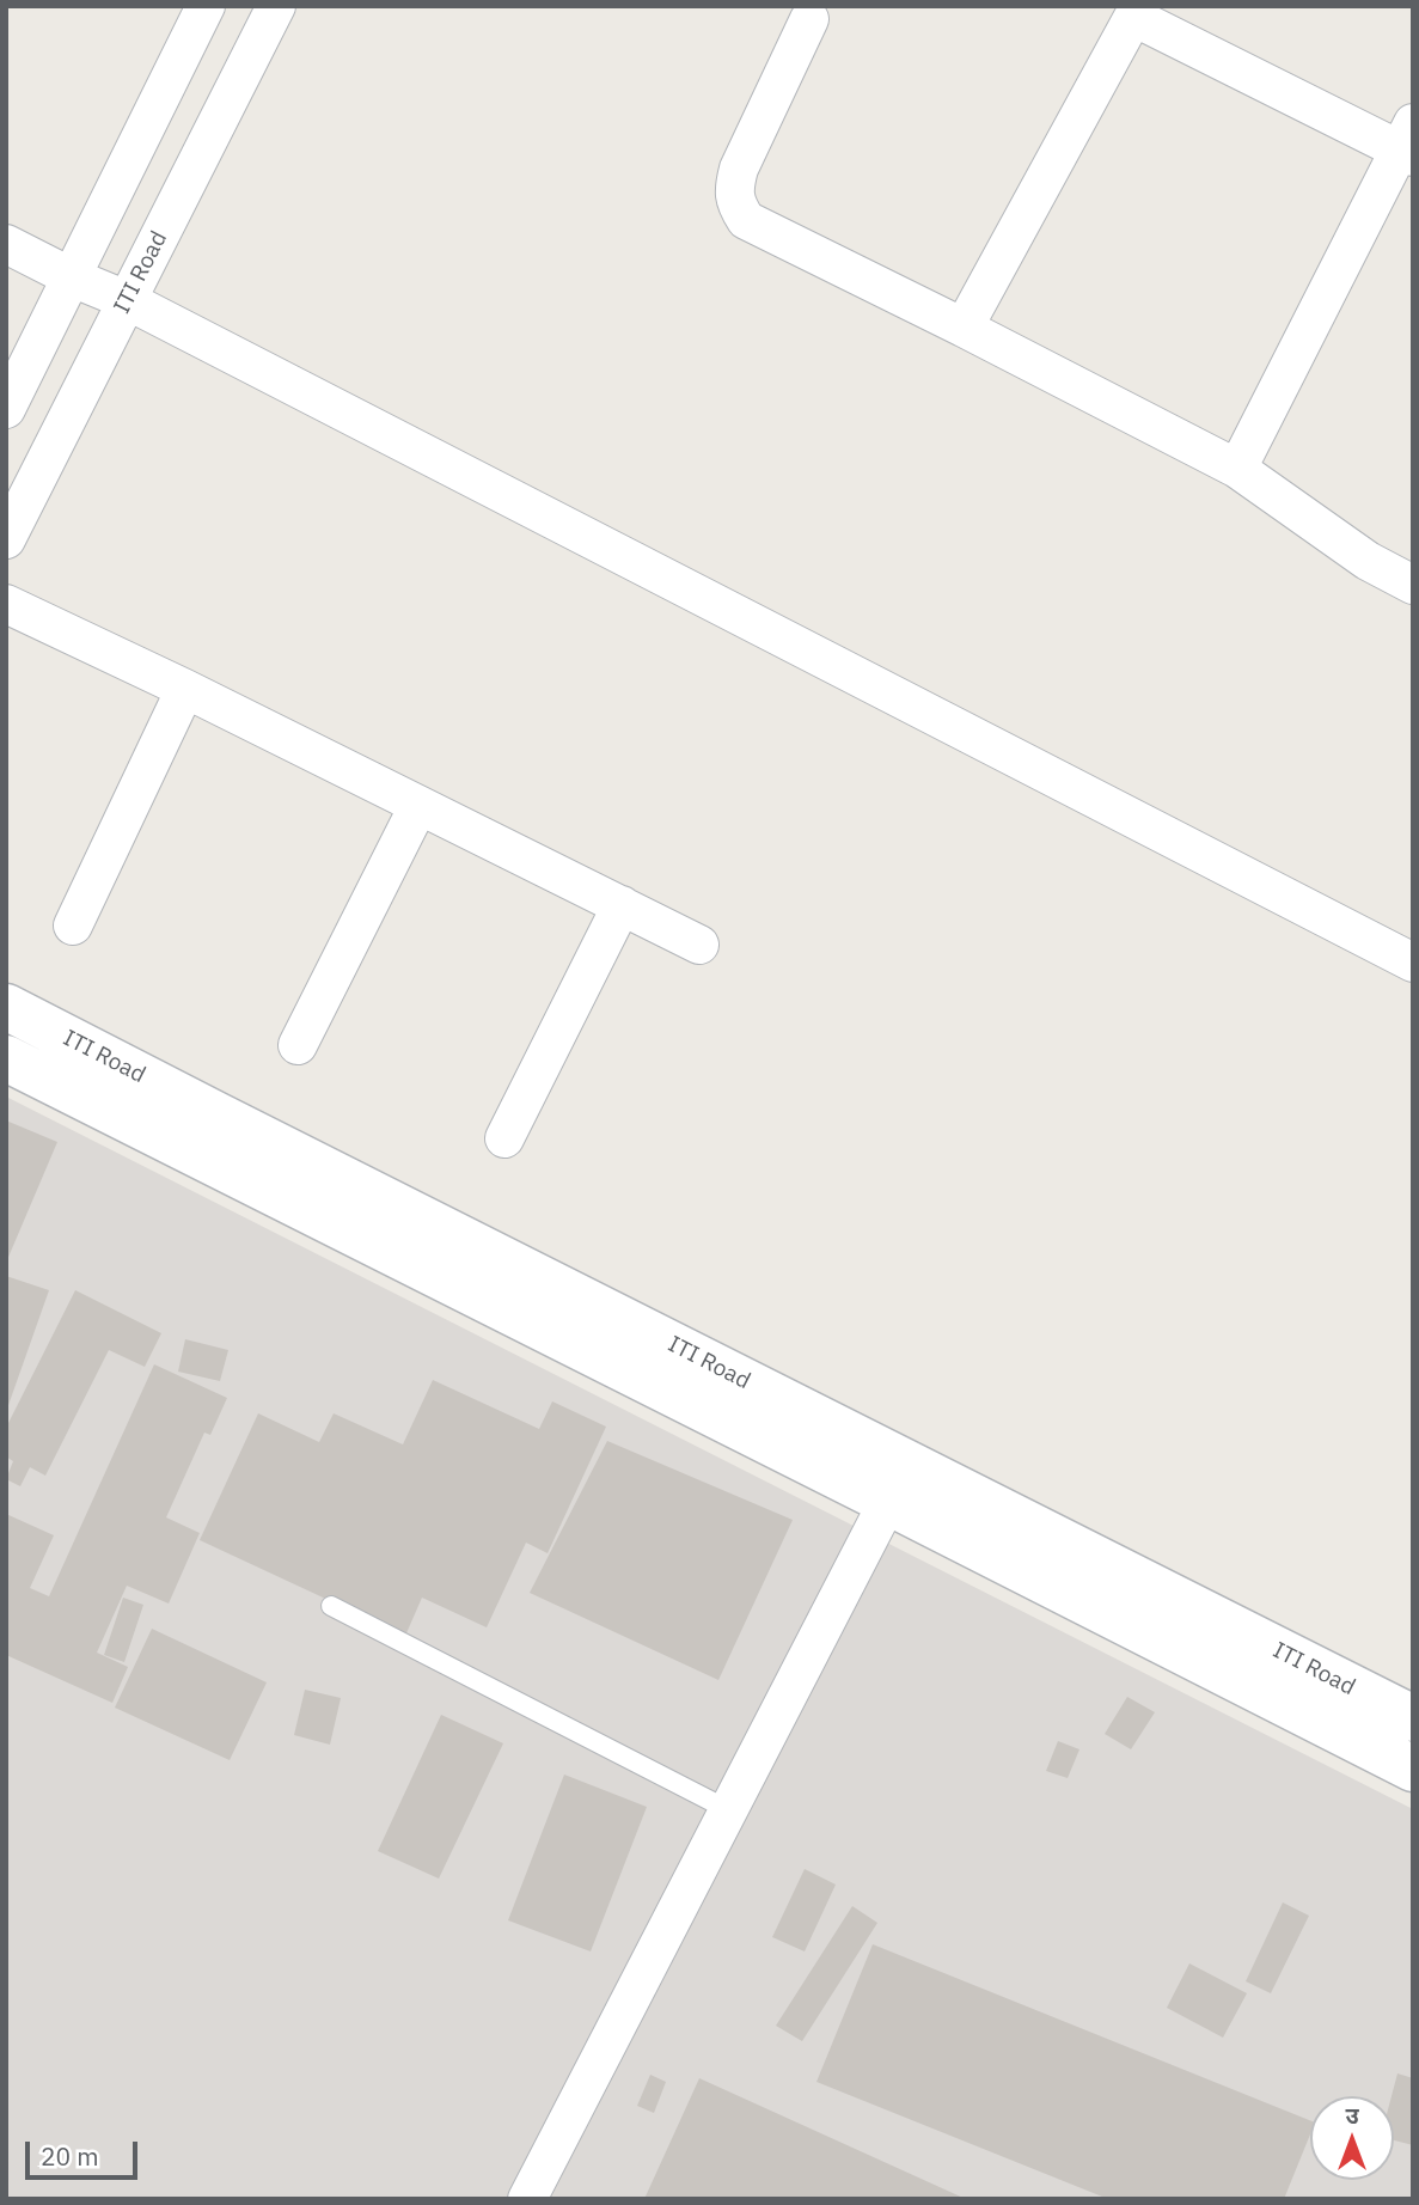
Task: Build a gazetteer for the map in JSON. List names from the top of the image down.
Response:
{
  "streets": {
    "street": ["ITI Road"]
  },
  "scale_bar": "20 m",
  "north": "top"
}
